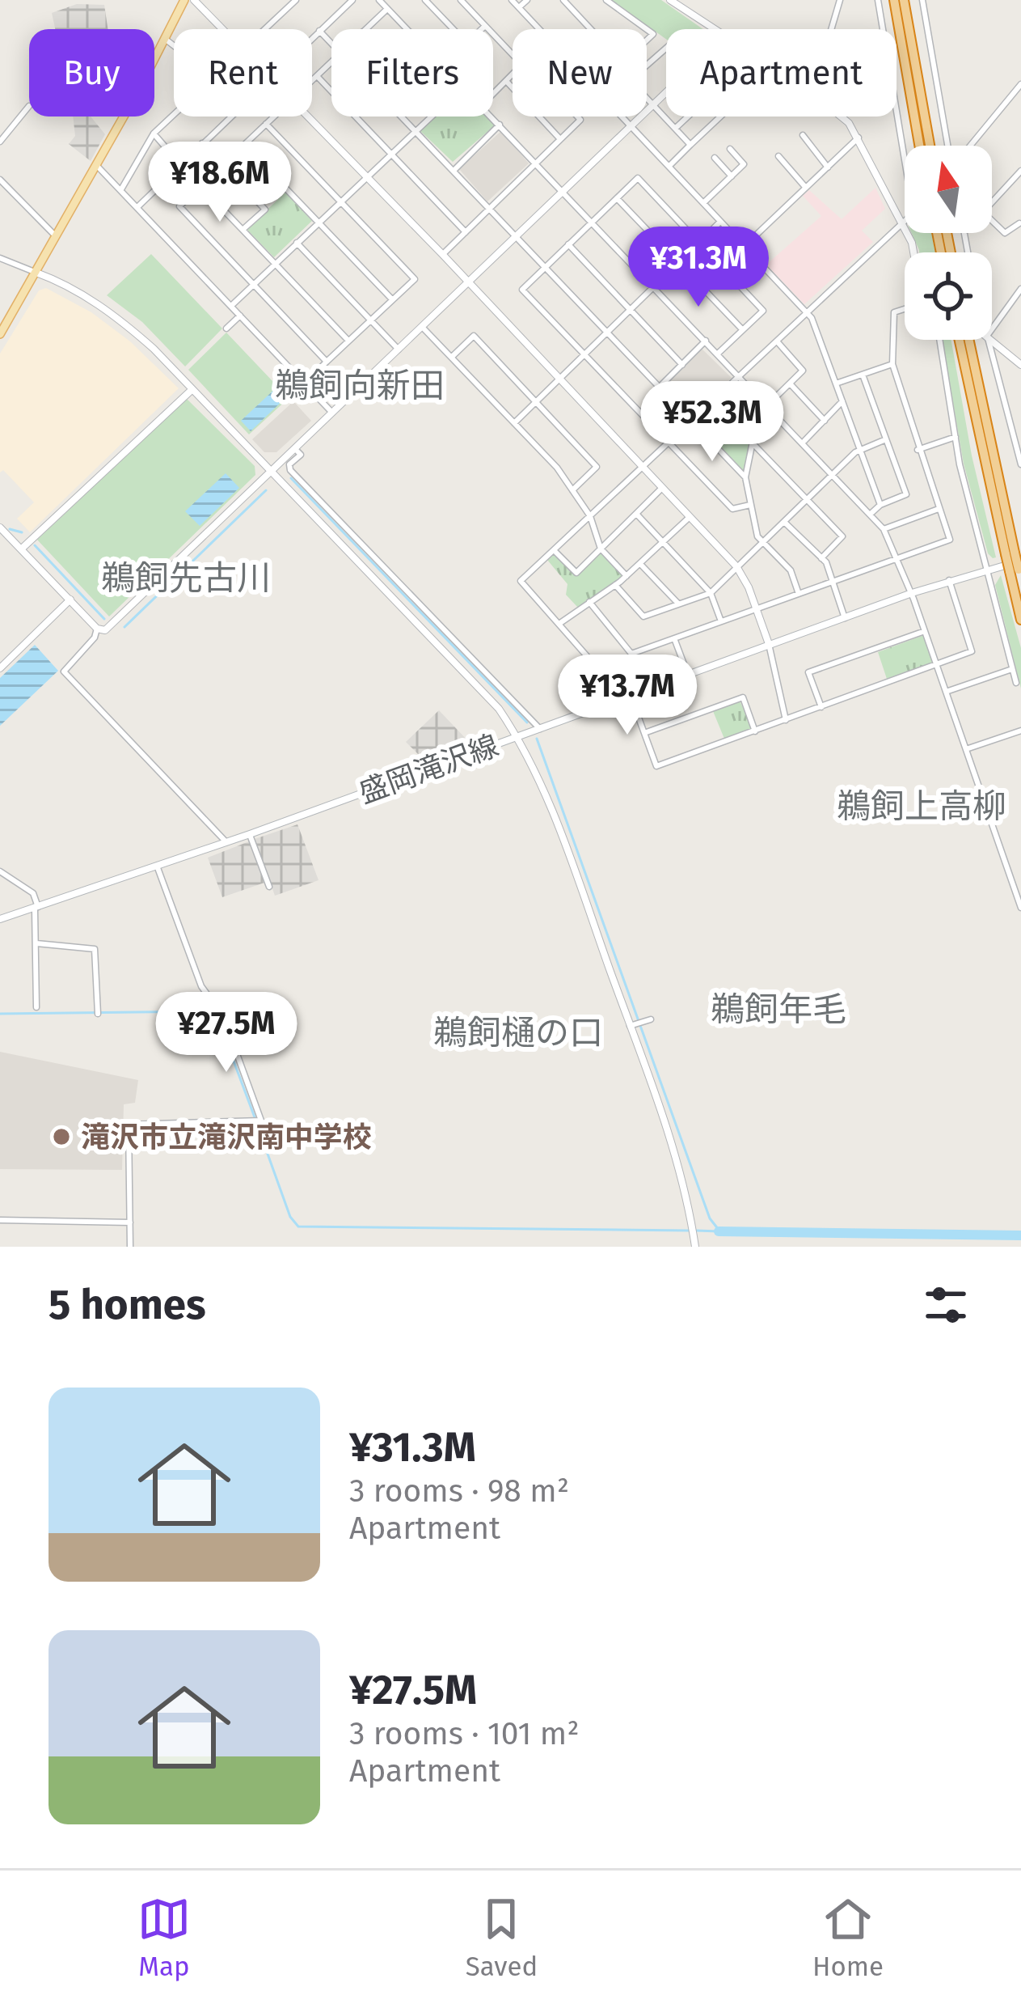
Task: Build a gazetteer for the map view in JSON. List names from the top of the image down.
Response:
{
  "streets": {
    "street": ["盛岡滝沢線"]
  },
  "districts": [
    "鵜飼向新田",
    "鵜飼先古川",
    "鵜飼上高柳",
    "鵜飼年毛",
    "鵜飼樋の口"
  ],
  "places": ["滝沢市立滝沢南中学校"],
  "north": "top",
  "page": {
    "chip": [
      "Buy",
      "Rent",
      "Filters",
      "New",
      "Apartment"
    ],
    "price": [
      "¥18.6M",
      "¥31.3M",
      "¥52.3M",
      "¥13.7M",
      "¥27.5M"
    ],
    "heading": "5 homes",
    "list": [
      {
        "name": "¥31.3M",
        "note": "3 rooms · 98 m² · Apartment"
      },
      {
        "name": "¥27.5M",
        "note": "3 rooms · 101 m² · Apartment"
      }
    ],
    "tabs": ["Map", "Saved", "Home"]
  }
}
